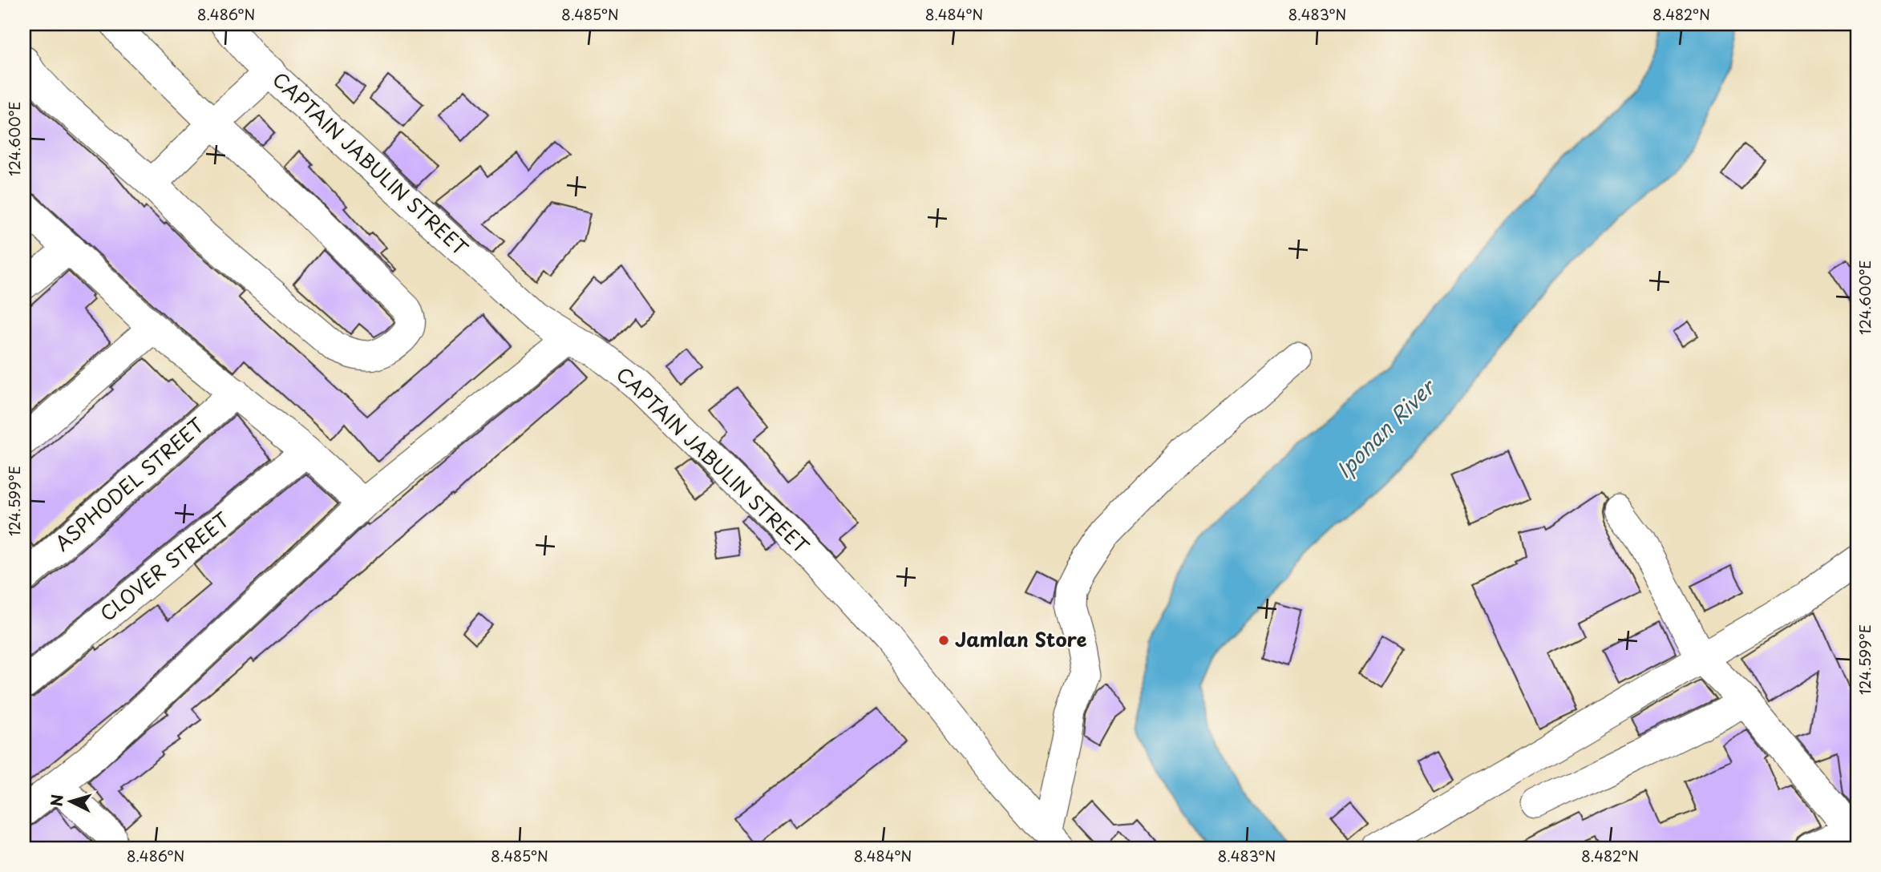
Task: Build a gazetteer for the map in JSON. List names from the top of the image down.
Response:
{
  "streets": {
    "street": ["CAPTAIN JABULIN STREET", "ASPHODEL STREET", "CLOVER STREET"]
  },
  "water": ["Iponan River"],
  "places": ["Jamlan Store"],
  "north": "left",
  "coordinates": [
    "8.486°N",
    "8.485°N",
    "8.484°N",
    "8.483°N",
    "8.482°N",
    "124.600°E",
    "124.599°E"
  ]
}
